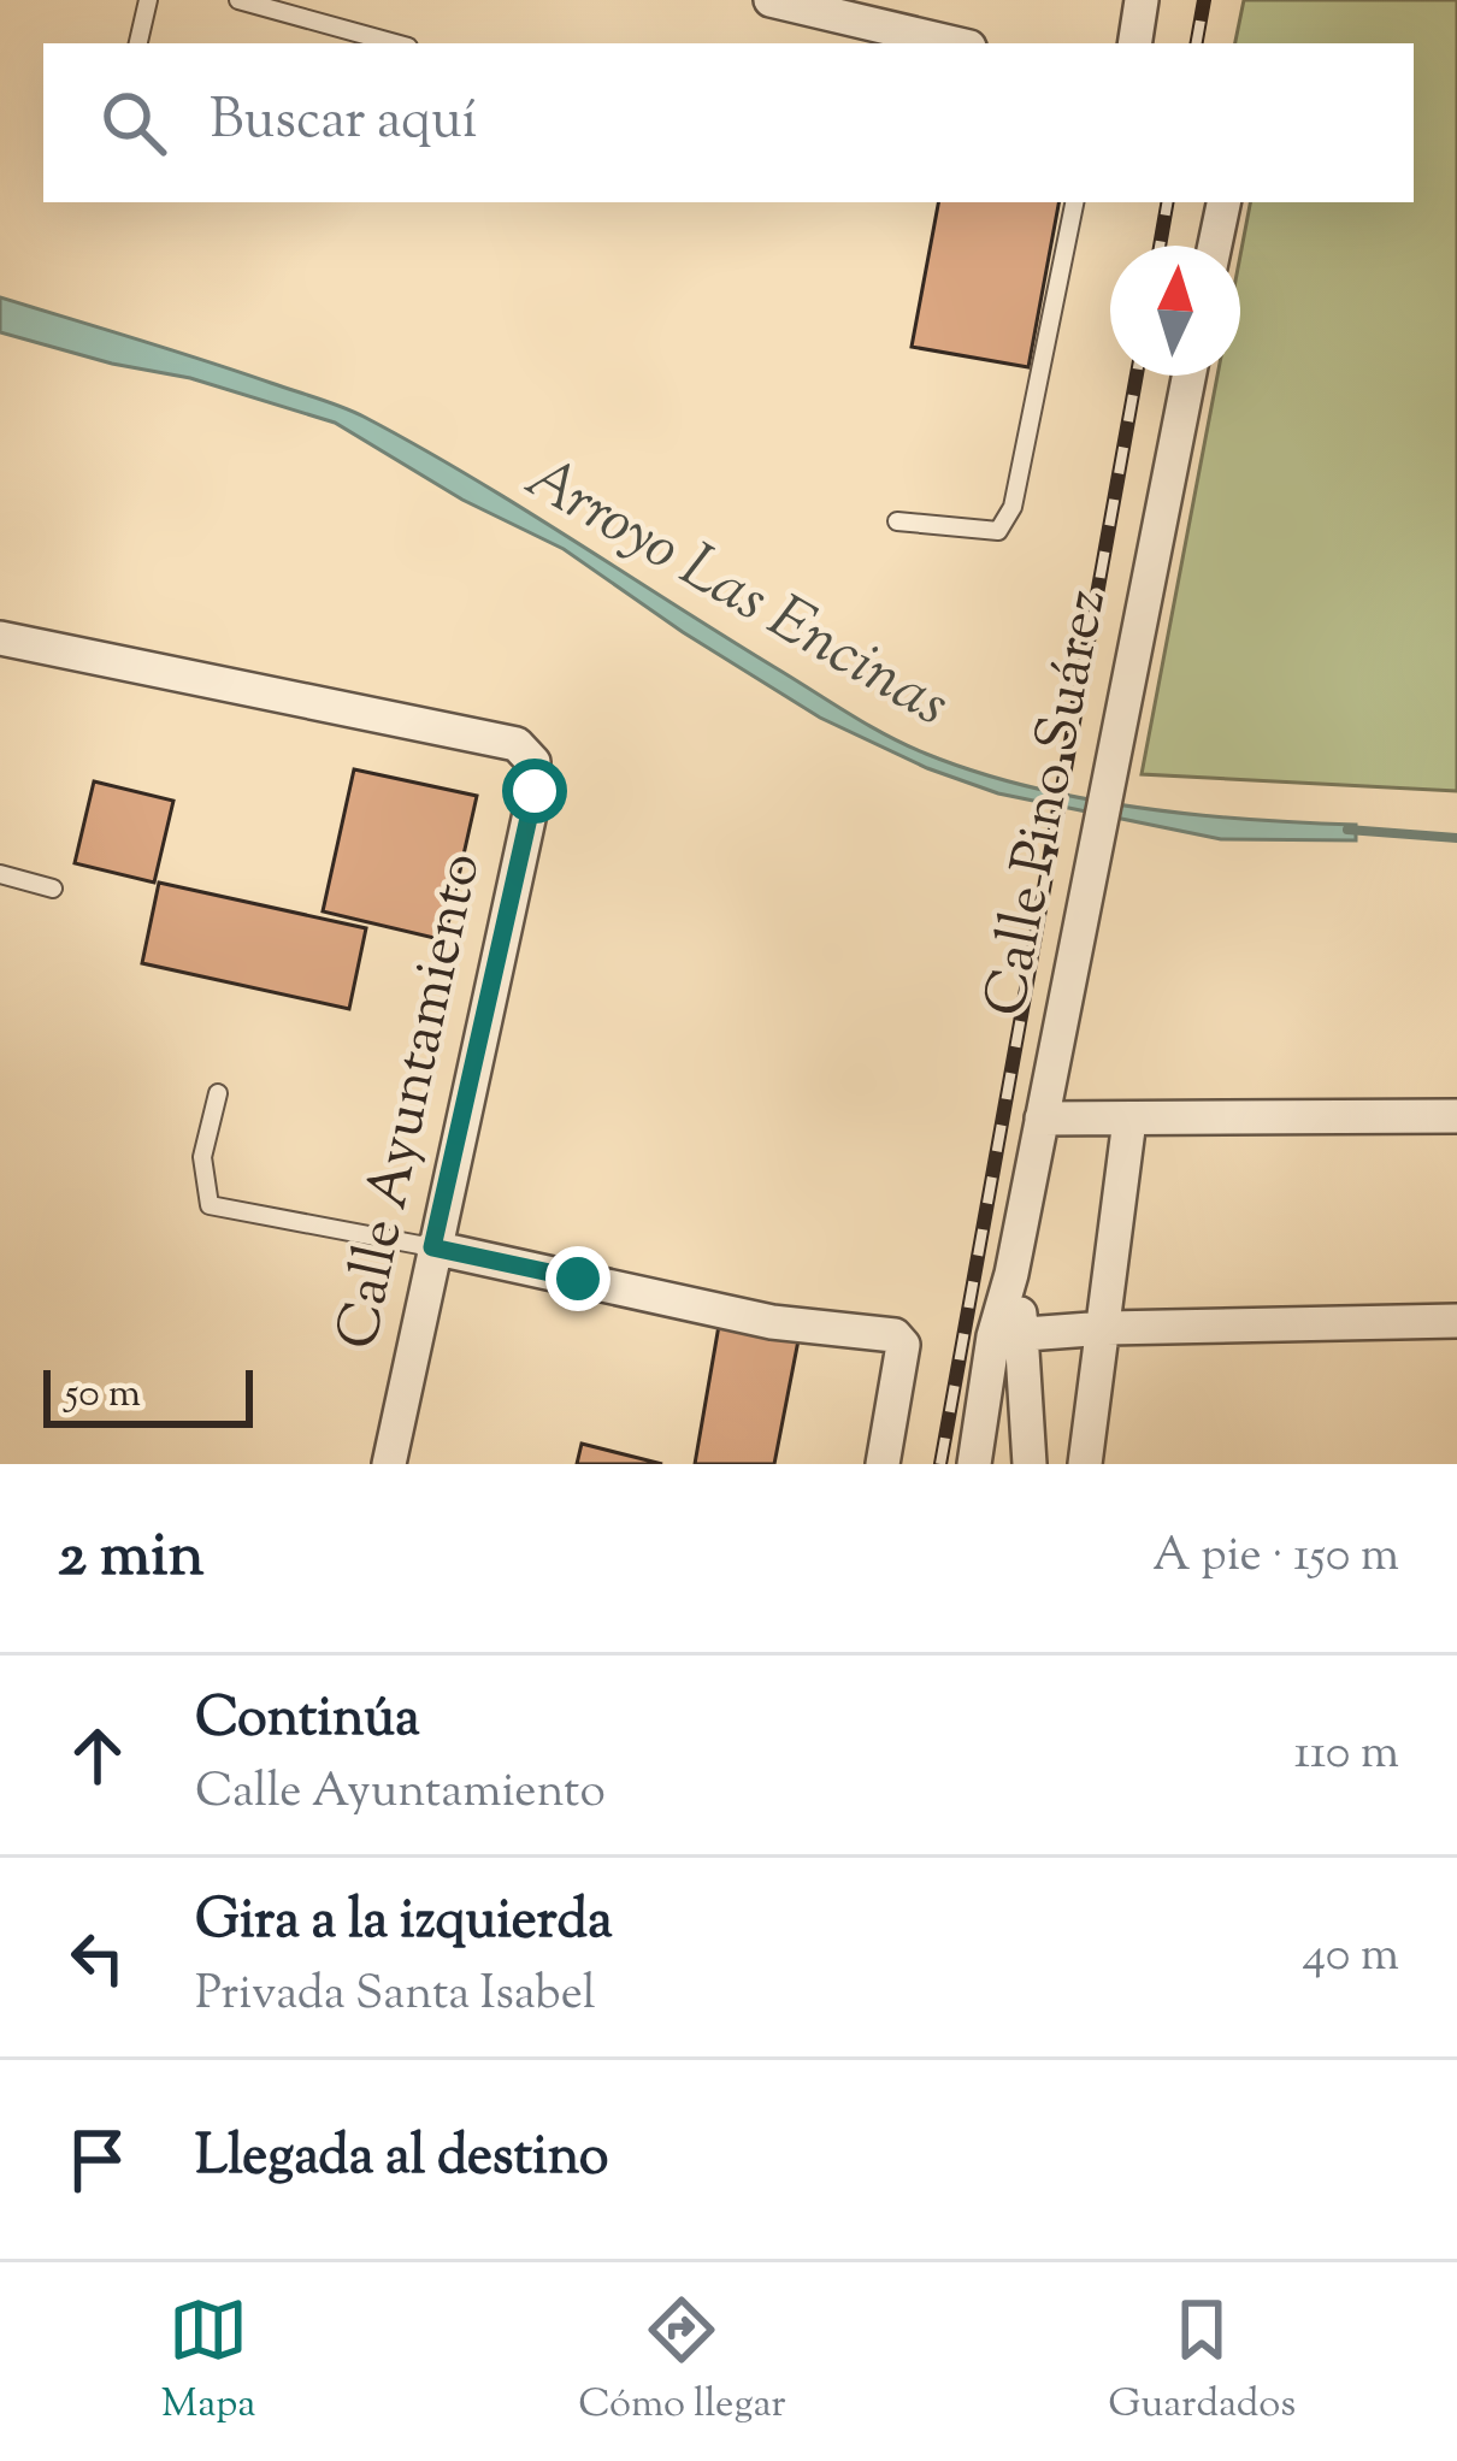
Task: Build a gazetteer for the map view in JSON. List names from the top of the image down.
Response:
{
  "streets": {
    "street": ["Calle Pino Suárez", "Calle Ayuntamiento"]
  },
  "water": ["Arroyo Las Encinas"],
  "scale_bar": "50 m",
  "north": "top",
  "page": {
    "search": "Buscar aquí",
    "scale": "50 m",
    "heading": ["2 min", "A pie · 150 m"],
    "list": [
      ["Continúa", "Calle Ayuntamiento", "110 m"],
      ["Gira a la izquierda", "Privada Santa Isabel", "40 m"],
      "Llegada al destino"
    ],
    "nav": ["Mapa", "Cómo llegar", "Guardados"]
  }
}
